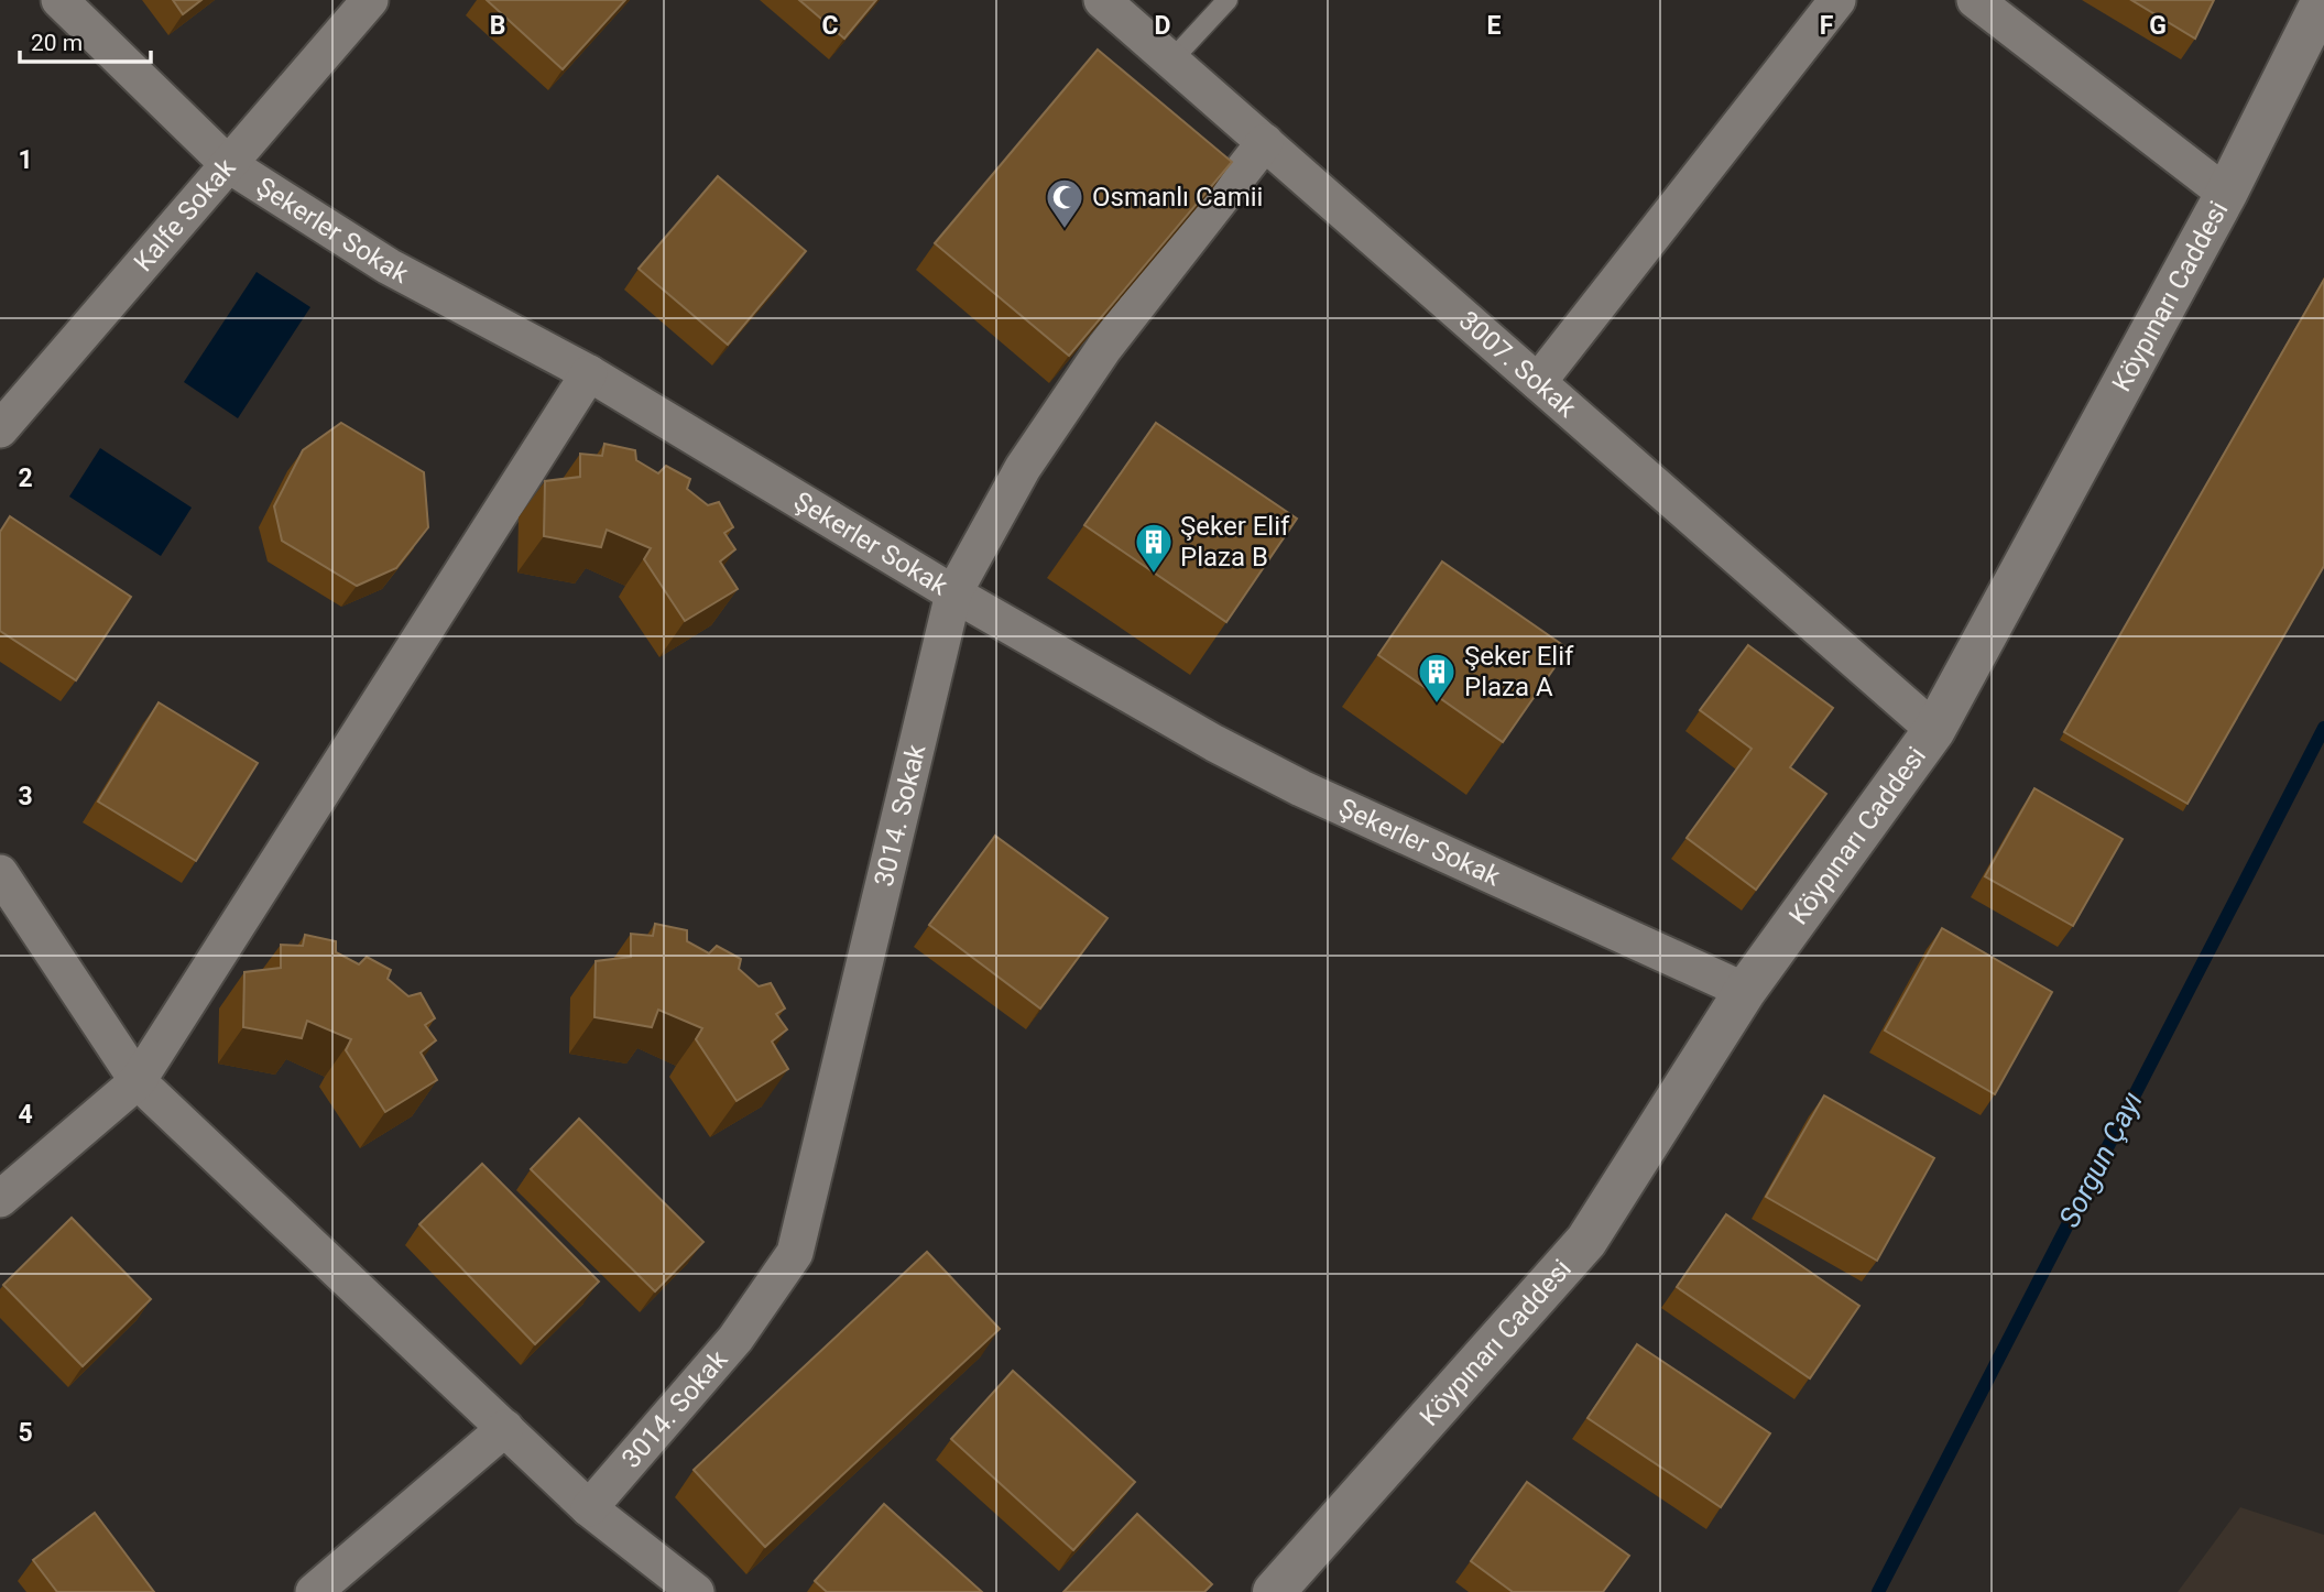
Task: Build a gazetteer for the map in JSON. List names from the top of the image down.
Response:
{
  "streets": {
    "street": [
      "Kalfe Sokak",
      "Şekerler Sokak",
      "Köypınarı Caddesi",
      "3007. Sokak",
      "3014. Sokak"
    ]
  },
  "crossings": [
    ["Kalfe Sokak", "Şekerler Sokak"],
    ["Şekerler Sokak", "Köypınarı Caddesi"],
    ["Şekerler Sokak", "3014. Sokak"],
    ["Köypınarı Caddesi", "3007. Sokak"],
    ["3007. Sokak", "3014. Sokak"]
  ],
  "water": ["Sorgun Çayı"],
  "places": {
    "mosque": ["Osmanlı Camii"],
    "building": ["Şeker Elif Plaza B", "Şeker Elif Plaza A"]
  },
  "scale_bar": "20 m",
  "grid": {
    "columns": [
      "B",
      "C",
      "D",
      "E",
      "F",
      "G"
    ],
    "rows": [
      "1",
      "2",
      "3",
      "4",
      "5"
    ]
  }
}
